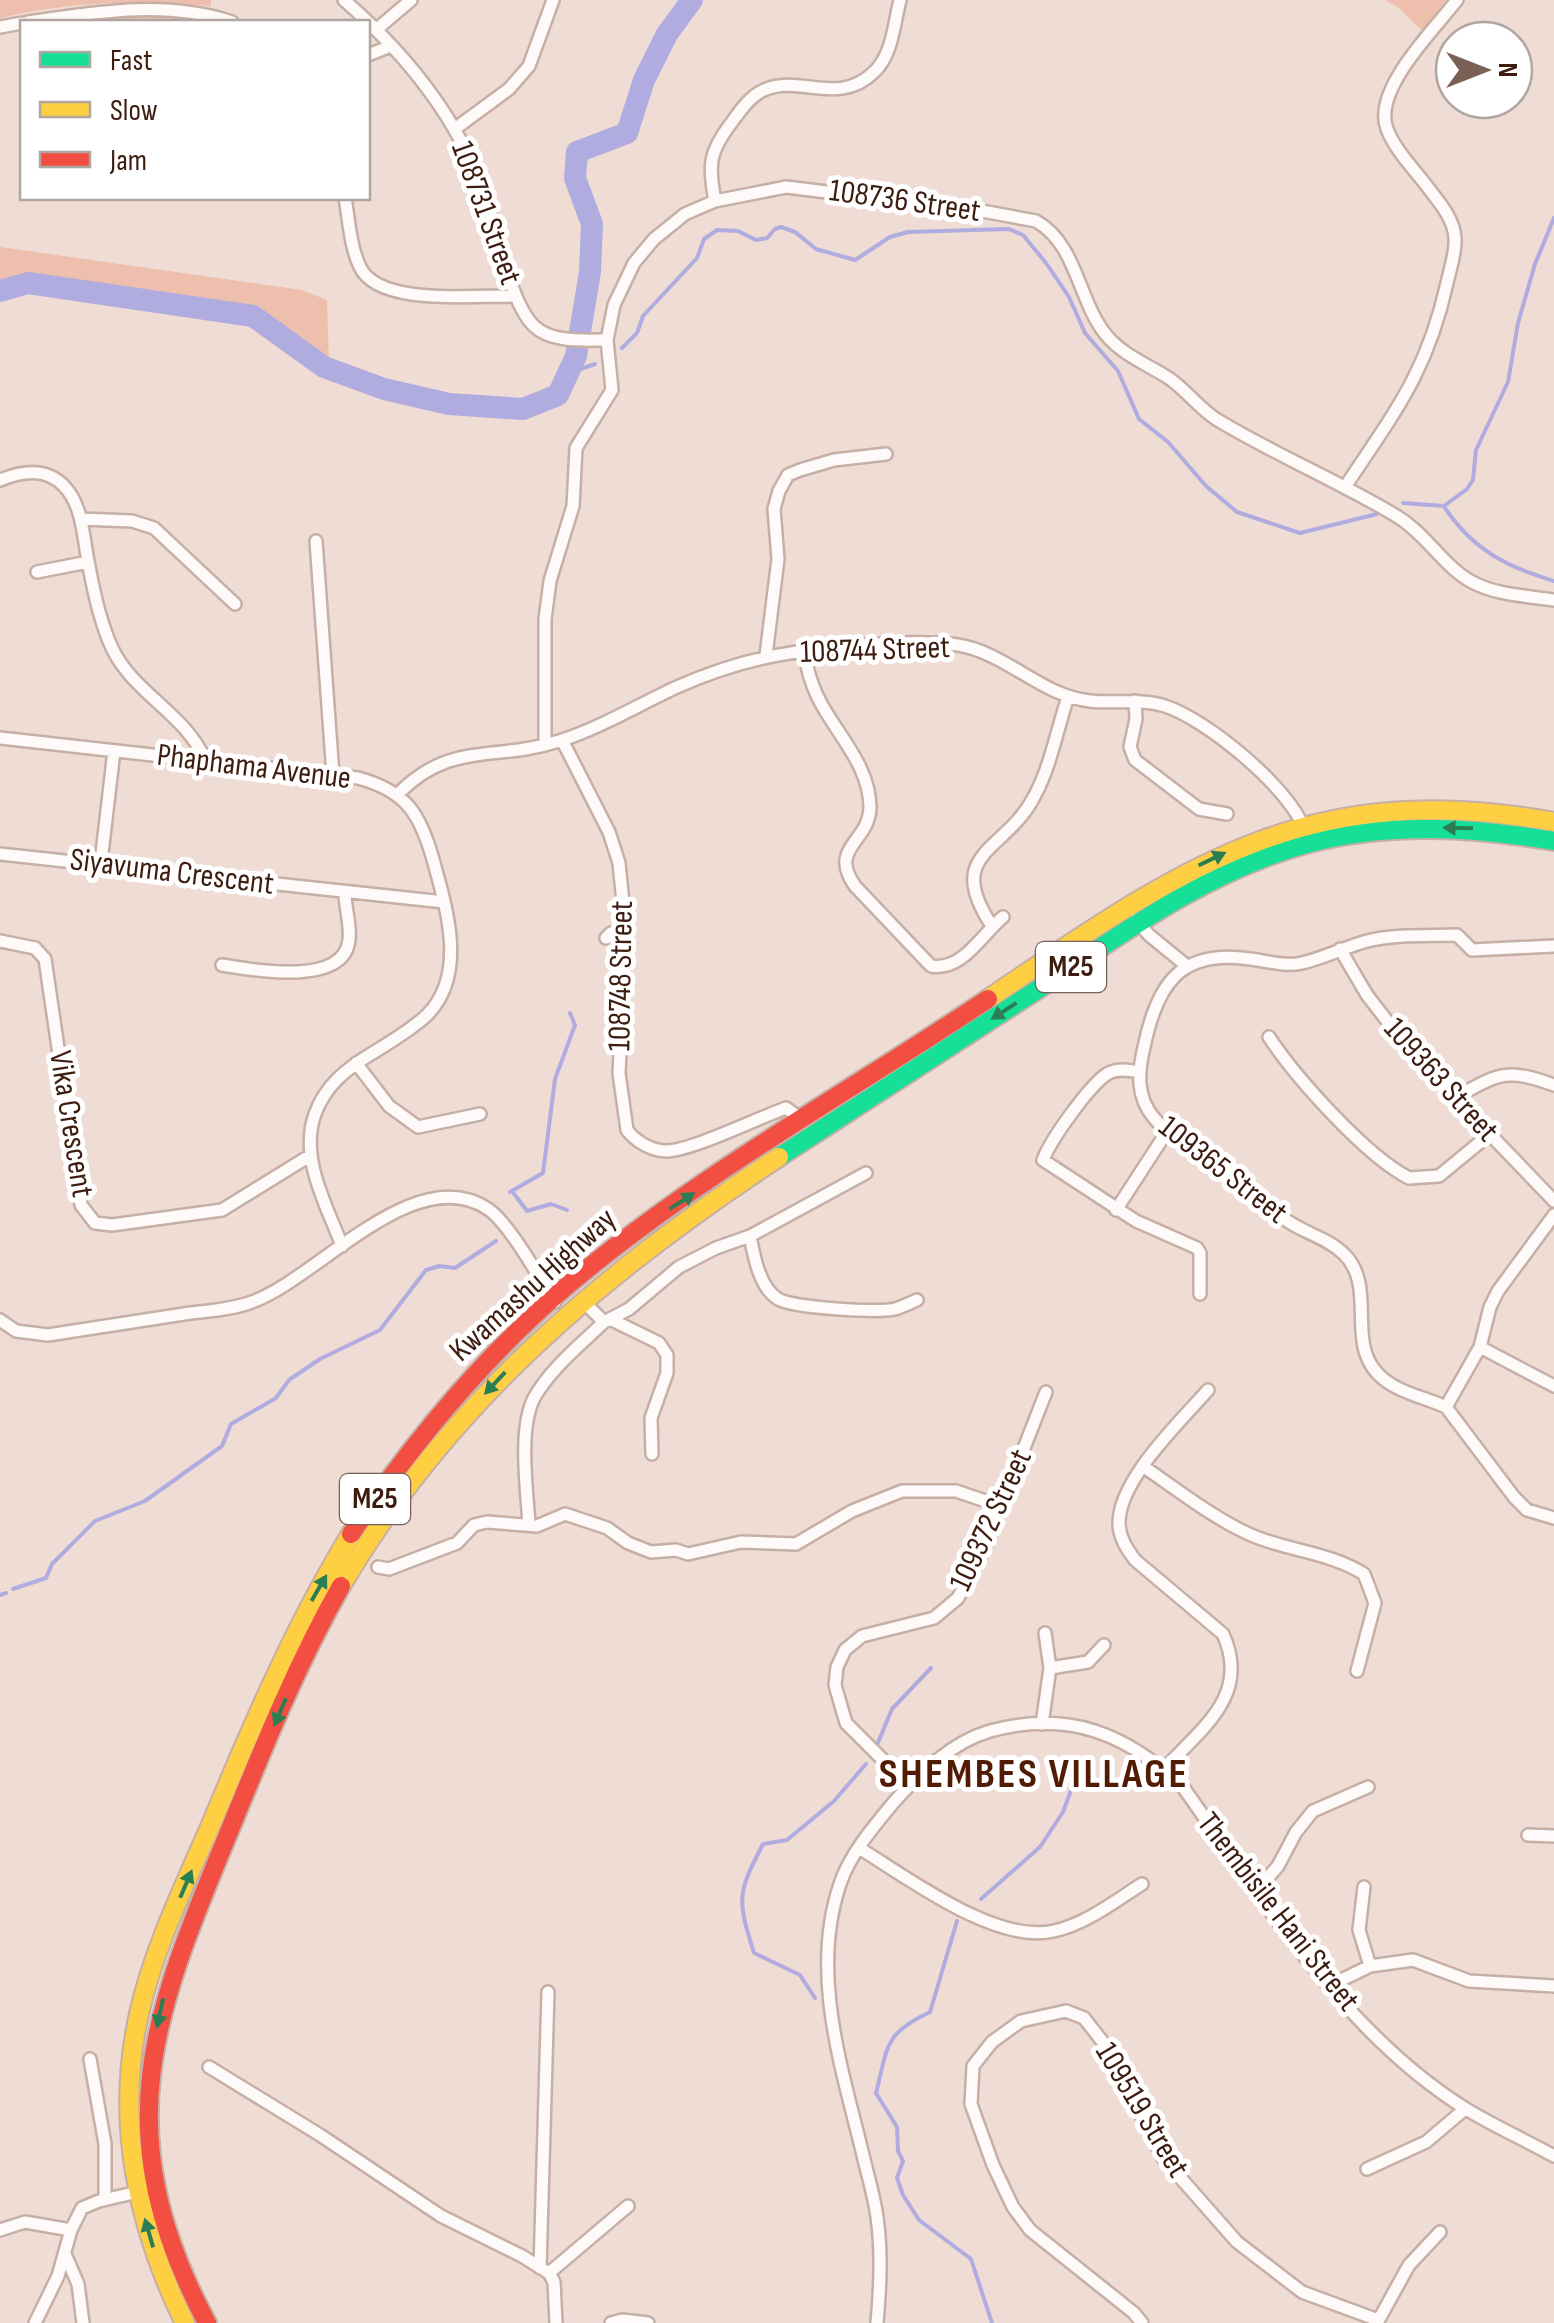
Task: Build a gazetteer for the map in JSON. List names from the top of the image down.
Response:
{
  "streets": {
    "main road": ["M25", "Kwamashu Highway"],
    "street": [
      "108736 Street",
      "108731 Street",
      "108744 Street",
      "Phaphama Avenue",
      "Siyavuma Crescent",
      "108748 Street",
      "109363 Street",
      "Vika Crescent",
      "109365 Street",
      "109372 Street",
      "Thembisile Hani Street",
      "109519 Street"
    ]
  },
  "crossings": [
    ["108736 Street", "108731 Street"],
    ["108736 Street", "108744 Street"],
    ["108744 Street", "Phaphama Avenue"],
    ["108744 Street", "108748 Street"],
    ["108744 Street", "Kwamashu Highway"],
    ["108748 Street", "Kwamashu Highway"],
    ["109372 Street", "Thembisile Hani Street"]
  ],
  "districts": ["SHEMBES VILLAGE"],
  "legend": ["Fast", "Slow", "Jam"],
  "north": "right"
}
